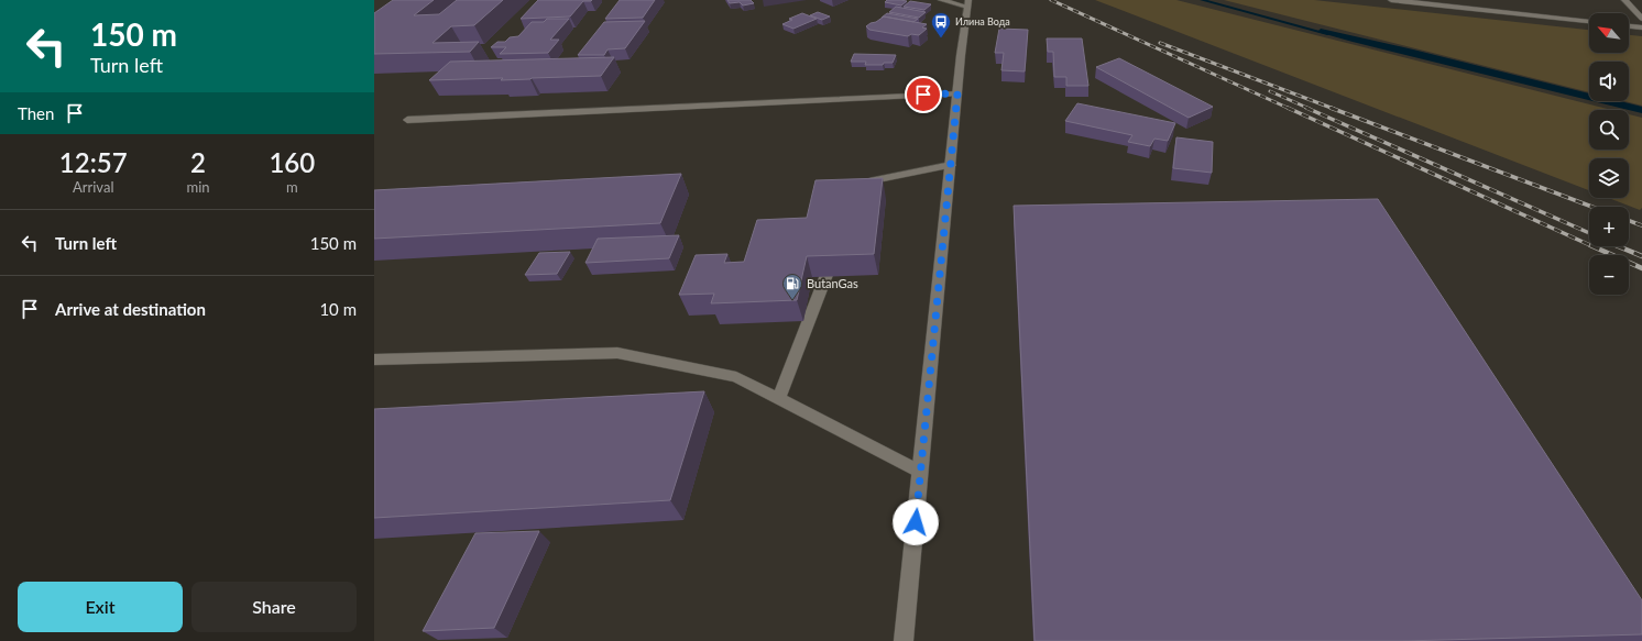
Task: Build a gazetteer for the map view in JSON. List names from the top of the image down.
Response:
{
  "places": {
    "bus stop": ["Илина Вода"],
    "fuel station": ["ButanGas"]
  },
  "north": "top left",
  "page": {
    "turn": ["150 m", "Turn left"],
    "map_buttons": ["+", "−"],
    "then": "Then",
    "eta": [
      "12:57",
      "Arrival",
      "2",
      "min",
      "160",
      "m"
    ],
    "list": [
      {
        "name": "Turn left",
        "value": "150 m"
      },
      {
        "name": "Arrive at destination",
        "value": "10 m"
      }
    ],
    "buttons": ["Exit", "Share"]
  }
}
